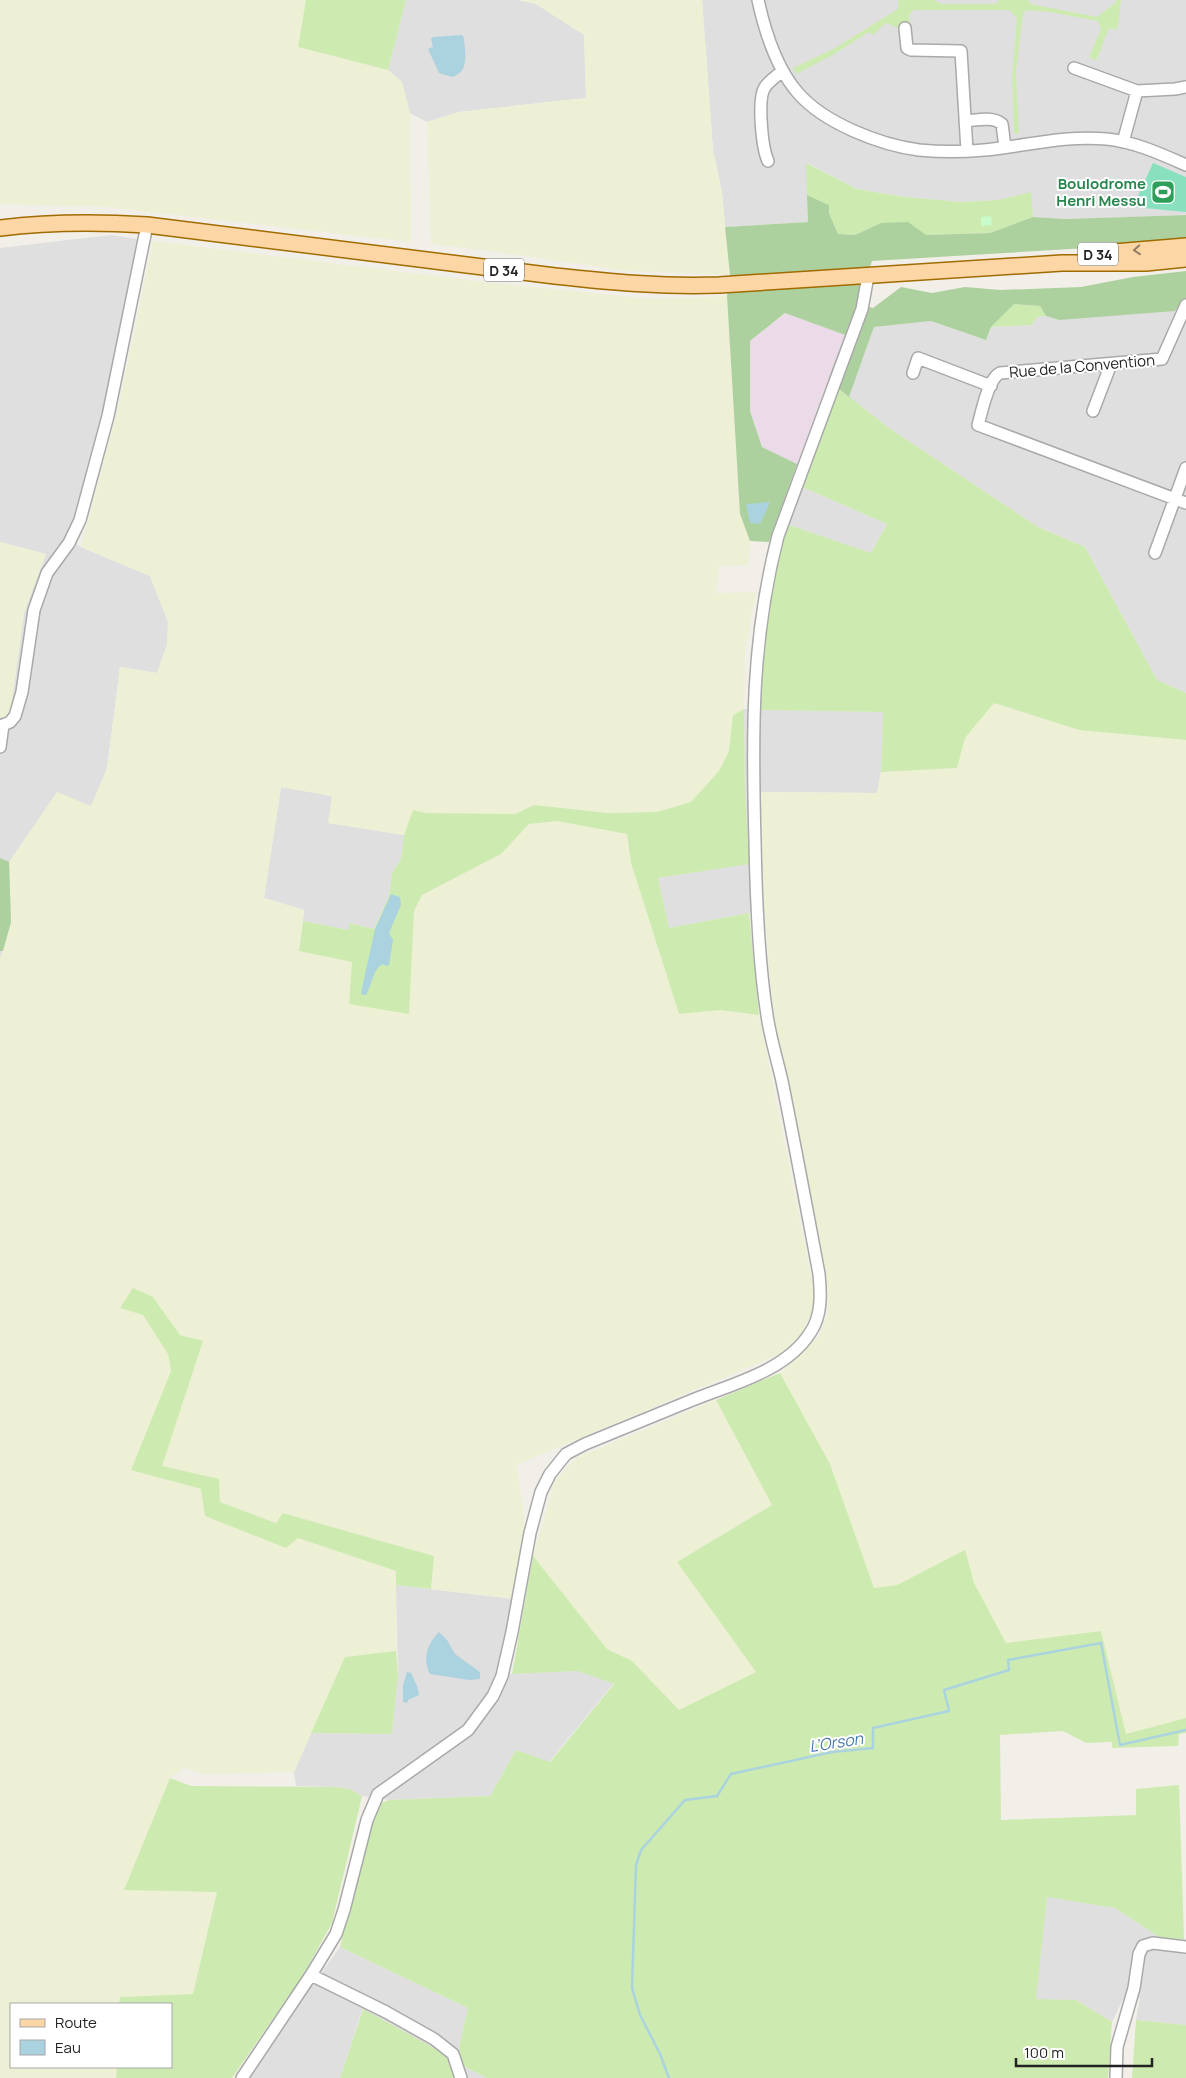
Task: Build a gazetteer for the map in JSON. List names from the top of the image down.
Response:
{
  "streets": {
    "main road": ["D 34"],
    "street": ["Rue de la Convention"]
  },
  "water": ["L’Orson"],
  "places": {
    "sports": ["Boulodrome Henri Messu"]
  },
  "legend": ["Route", "Eau"],
  "scale_bar": "100 m"
}
